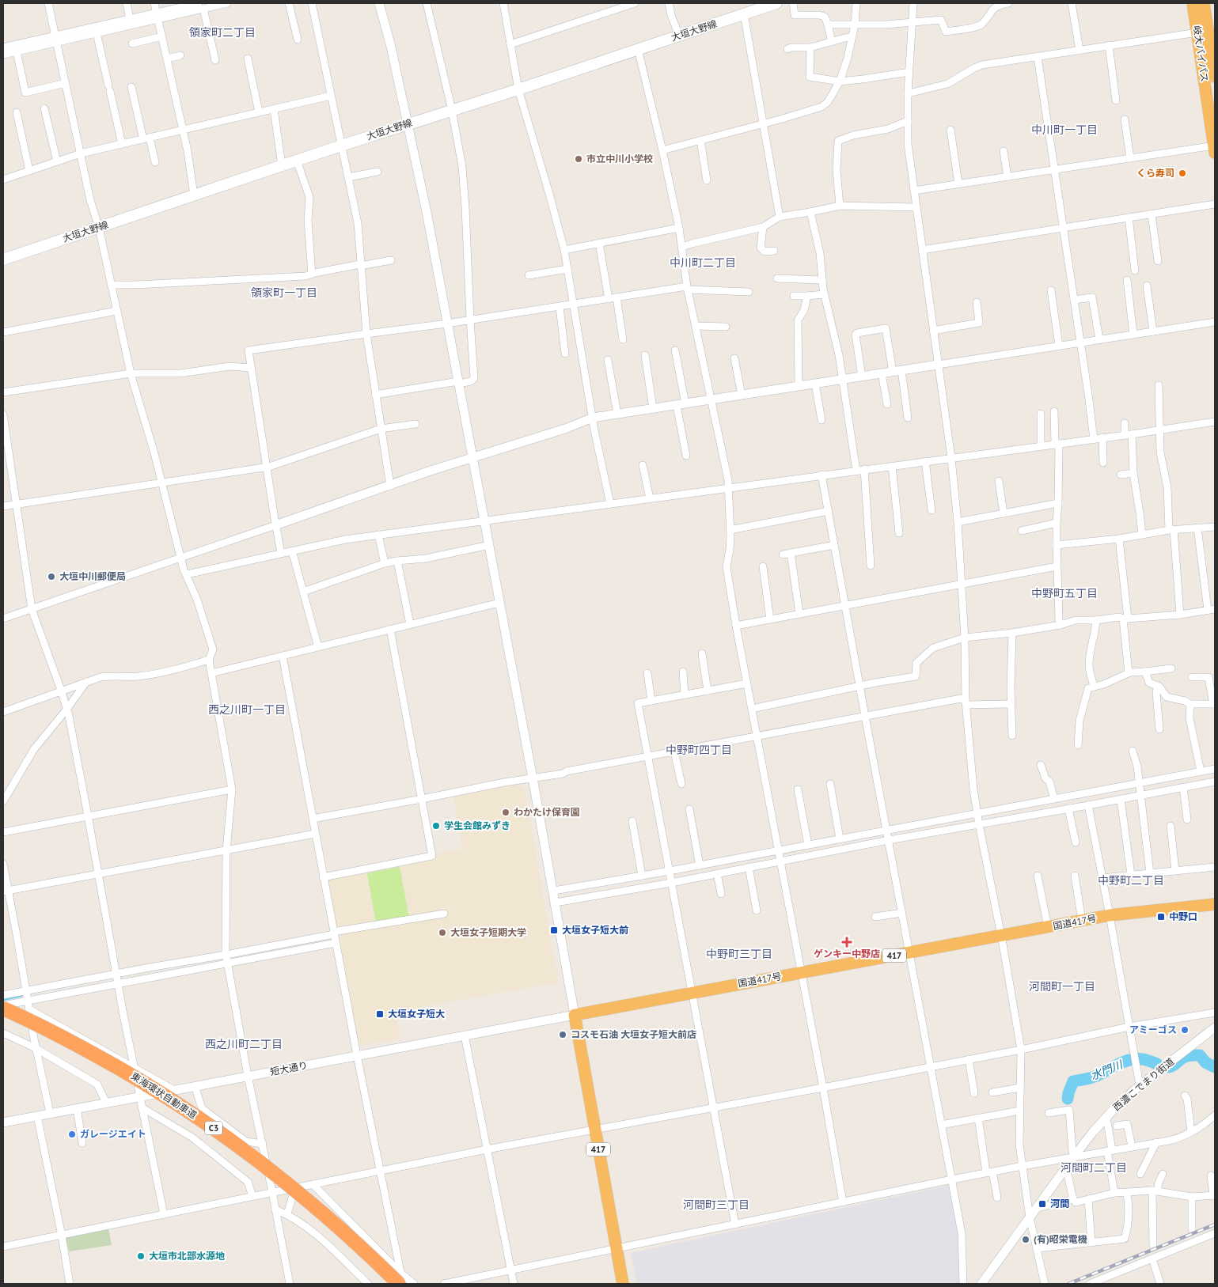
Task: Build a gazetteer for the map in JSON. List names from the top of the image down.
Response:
{
  "streets": {
    "highway": [
      "岐大バイパス",
      "国道417号",
      "417",
      "東海環状自動車道",
      "C3"
    ],
    "main road": ["大垣大野線"],
    "street": ["短大通り", "西濃こでまり街道"]
  },
  "crossings": [
    ["国道417号", "417"],
    ["国道417号", "短大通り"],
    ["417", "短大通り"]
  ],
  "districts": [
    "領家町二丁目",
    "中川町一丁目",
    "中川町二丁目",
    "領家町一丁目",
    "中野町五丁目",
    "西之川町一丁目",
    "中野町四丁目",
    "中野町二丁目",
    "中野町三丁目",
    "河間町一丁目",
    "西之川町二丁目",
    "河間町二丁目",
    "河間町三丁目"
  ],
  "water": ["水門川"],
  "places": {
    "other": [
      "市立中川小学校",
      "くら寿司",
      "大垣中川郵便局",
      "わかたけ保育園",
      "学生会館みずき",
      "大垣女子短期大学",
      "アミーゴス",
      "コスモ石油 大垣女子短大前店",
      "ガレージエイト",
      "(有)昭栄電機",
      "大垣市北部水源地"
    ],
    "transit": [
      "中野口",
      "大垣女子短大前",
      "大垣女子短大",
      "河間"
    ],
    "health": ["ゲンキー中野店"]
  }
}
